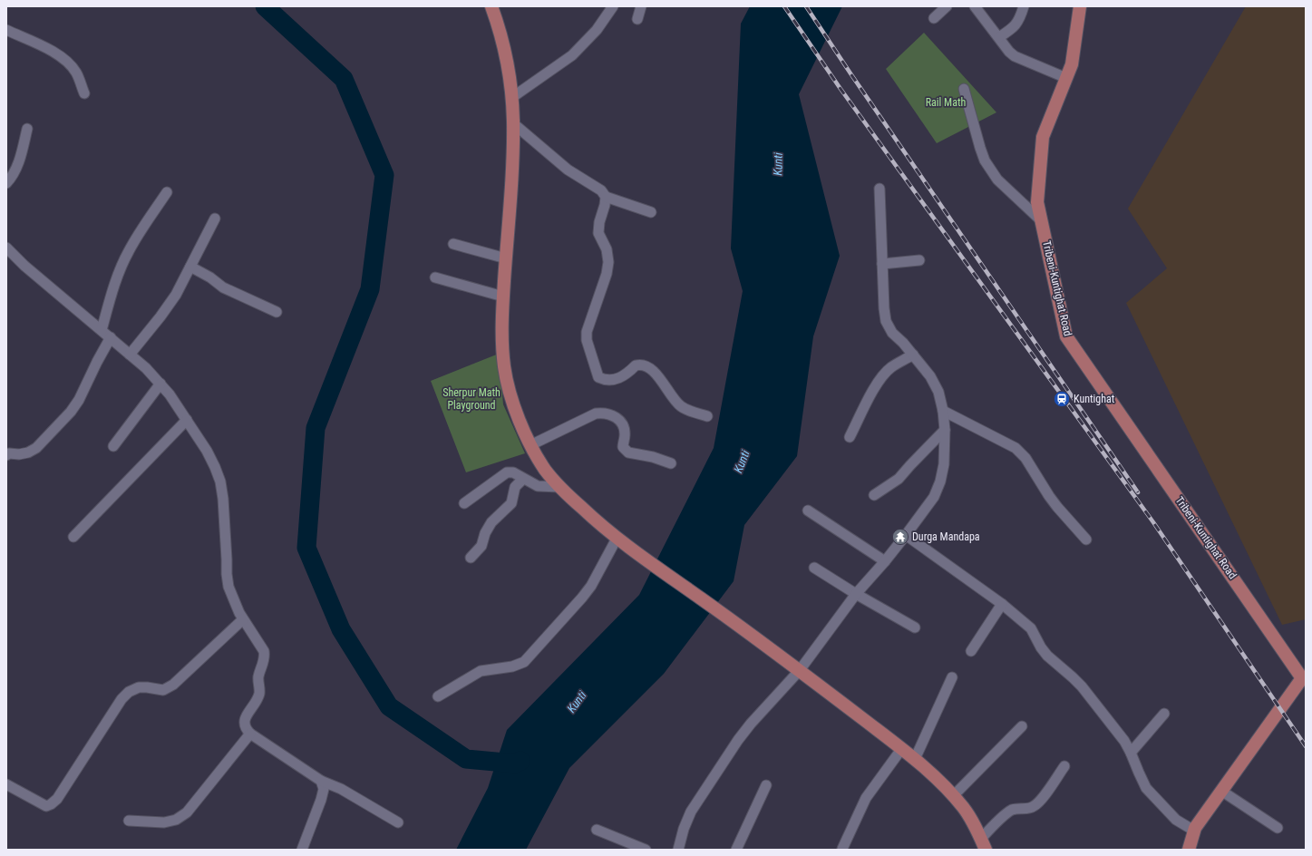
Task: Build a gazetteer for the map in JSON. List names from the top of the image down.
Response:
{
  "streets": {
    "main road": ["Tribeni-Kuntighat Road"]
  },
  "water": ["Kunti"],
  "parks": ["Rail Math", "Sherpur Math Playground"],
  "places": {
    "station": ["Kuntighat"],
    "temple": ["Durga Mandapa"]
  }
}
